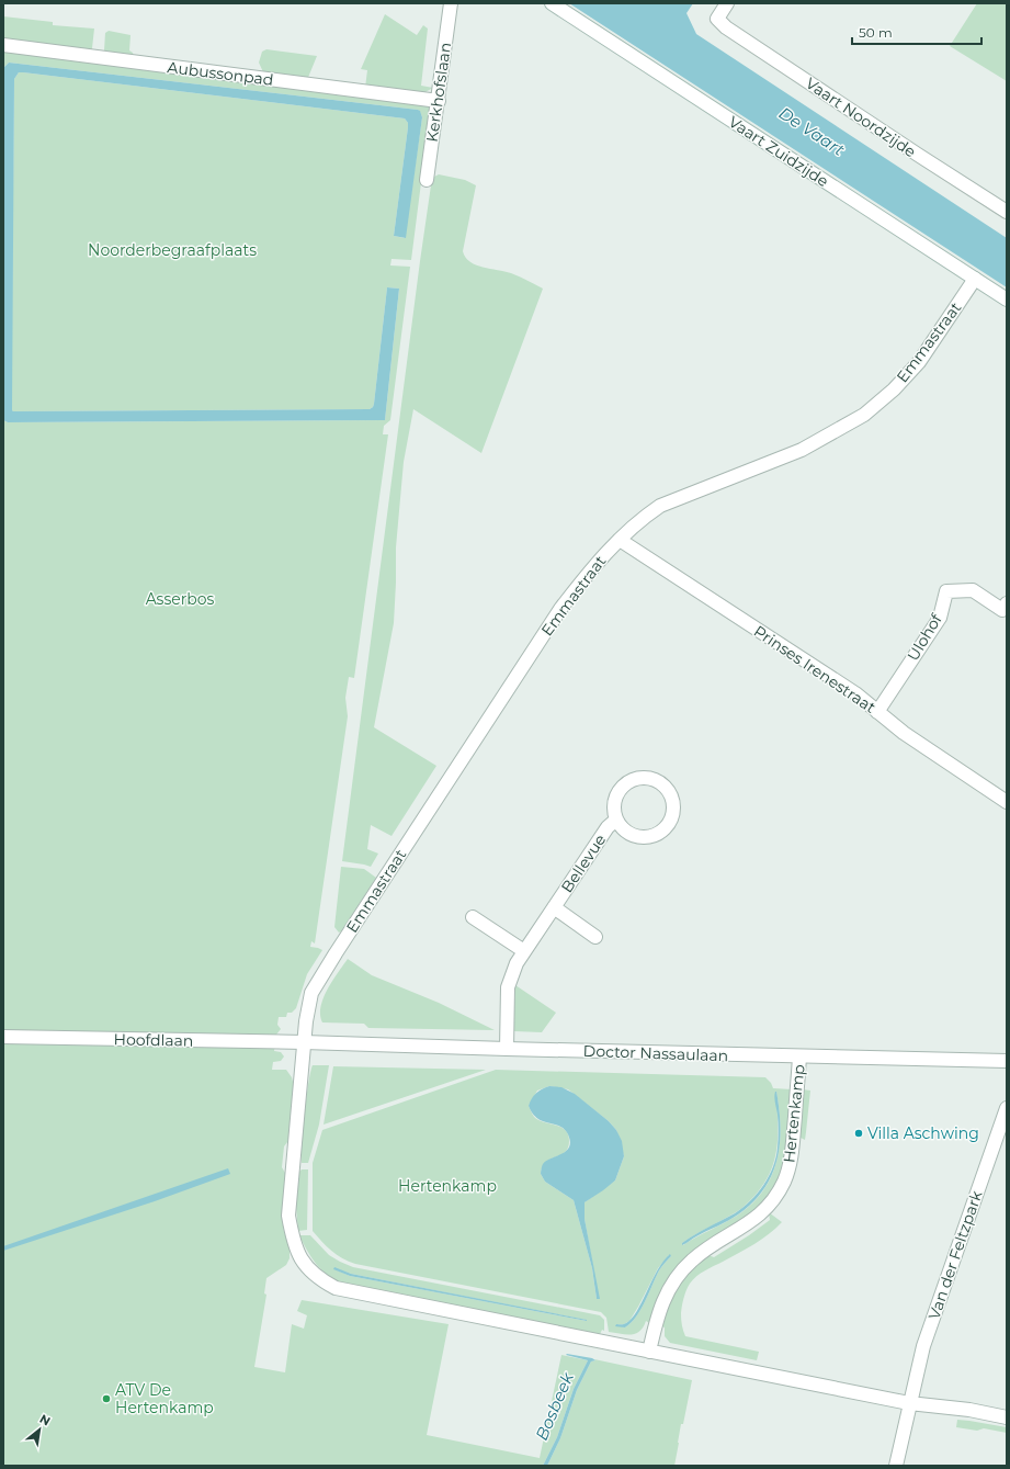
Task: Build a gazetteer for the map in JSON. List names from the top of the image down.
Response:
{
  "streets": {
    "street": [
      "Aubussonpad",
      "Kerkhofslaan",
      "Vaart Noordzijde",
      "Vaart Zuidzijde",
      "Emmastraat",
      "Ulohof",
      "Prinses Irenestraat",
      "Bellevue",
      "Hoofdlaan",
      "Doctor Nassaulaan",
      "Hertenkamp",
      "Van der Feltzpark"
    ]
  },
  "crossings": [
    ["Aubussonpad", "Kerkhofslaan"],
    ["Vaart Zuidzijde", "Emmastraat"],
    ["Emmastraat", "Prinses Irenestraat"],
    ["Emmastraat", "Hoofdlaan"],
    ["Emmastraat", "Doctor Nassaulaan"],
    ["Ulohof", "Prinses Irenestraat"],
    ["Bellevue", "Doctor Nassaulaan"],
    ["Hoofdlaan", "Doctor Nassaulaan"],
    ["Doctor Nassaulaan", "Hertenkamp"]
  ],
  "water": ["De Vaart", "Bosbeek"],
  "parks": ["Noorderbegraafplaats", "Asserbos", "Hertenkamp"],
  "places": ["Villa Aschwing", "ATV De Hertenkamp"],
  "scale_bar": "50 m",
  "north": "top right"
}
